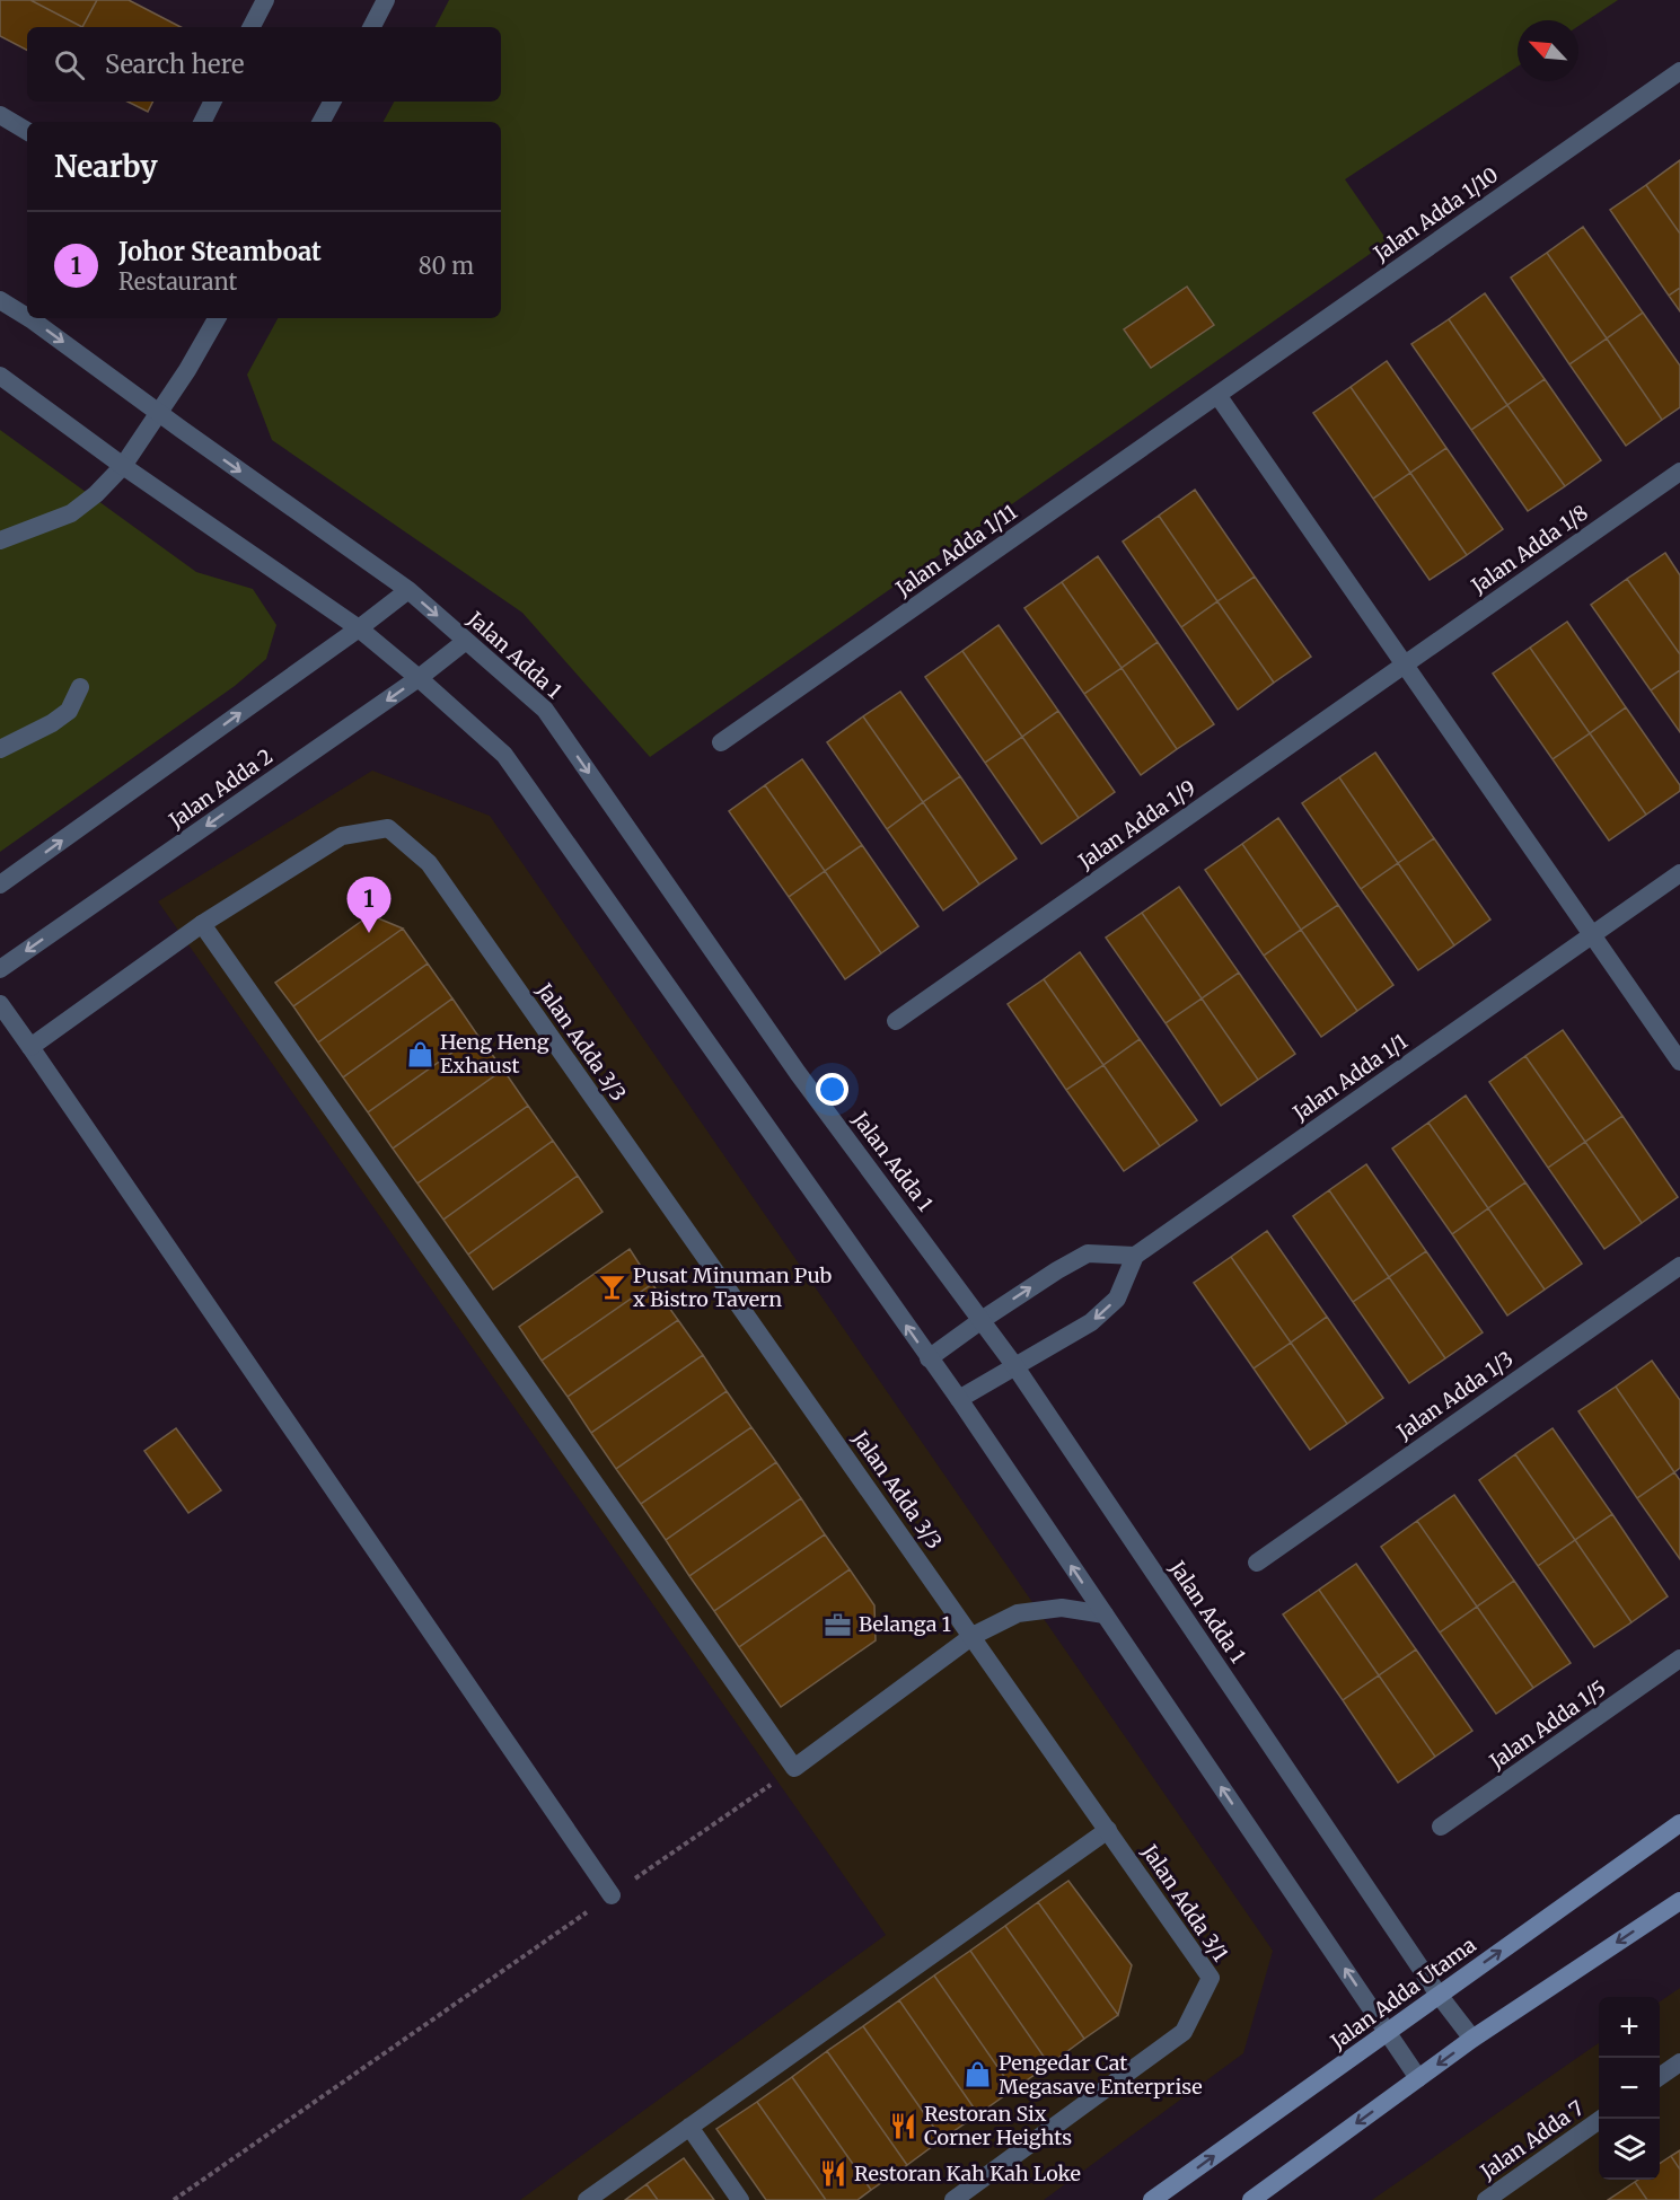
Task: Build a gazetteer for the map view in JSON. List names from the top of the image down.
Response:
{
  "streets": {
    "main road": ["Jalan Adda Utama"],
    "street": [
      "Jalan Adda 1/10",
      "Jalan Adda 1/8",
      "Jalan Adda 1/11",
      "Jalan Adda 1",
      "Jalan Adda 2",
      "Jalan Adda 1/9",
      "Jalan Adda 3/3",
      "Jalan Adda 1/1",
      "Jalan Adda 1/3",
      "Jalan Adda 1/5",
      "Jalan Adda 3/1",
      "Jalan Adda 7"
    ]
  },
  "crossings": [
    ["Jalan Adda 1/10", "Jalan Adda 1/11"],
    ["Jalan Adda 1/8", "Jalan Adda 1/9"],
    ["Jalan Adda 1", "Jalan Adda 2"],
    ["Jalan Adda 1", "Jalan Adda Utama"],
    ["Jalan Adda 3/3", "Jalan Adda 3/1"]
  ],
  "places": {
    "shop": ["Heng Heng Exhaust", "Pengedar Cat Megasave Enterprise"],
    "bar": ["Pusat Minuman Pub x Bistro Tavern"],
    "office": ["Belanga 1"],
    "restaurant": ["Restoran Six Corner Heights", "Restoran Kah Kah Loke"]
  },
  "north": "top left",
  "page": {
    "search": "Search here",
    "heading": "Nearby",
    "list": [
      {
        "mark": "1",
        "name": "Johor Steamboat",
        "note": "Restaurant",
        "value": "80 m"
      }
    ],
    "pins": "1",
    "map_buttons": ["+", "−"]
  }
}
